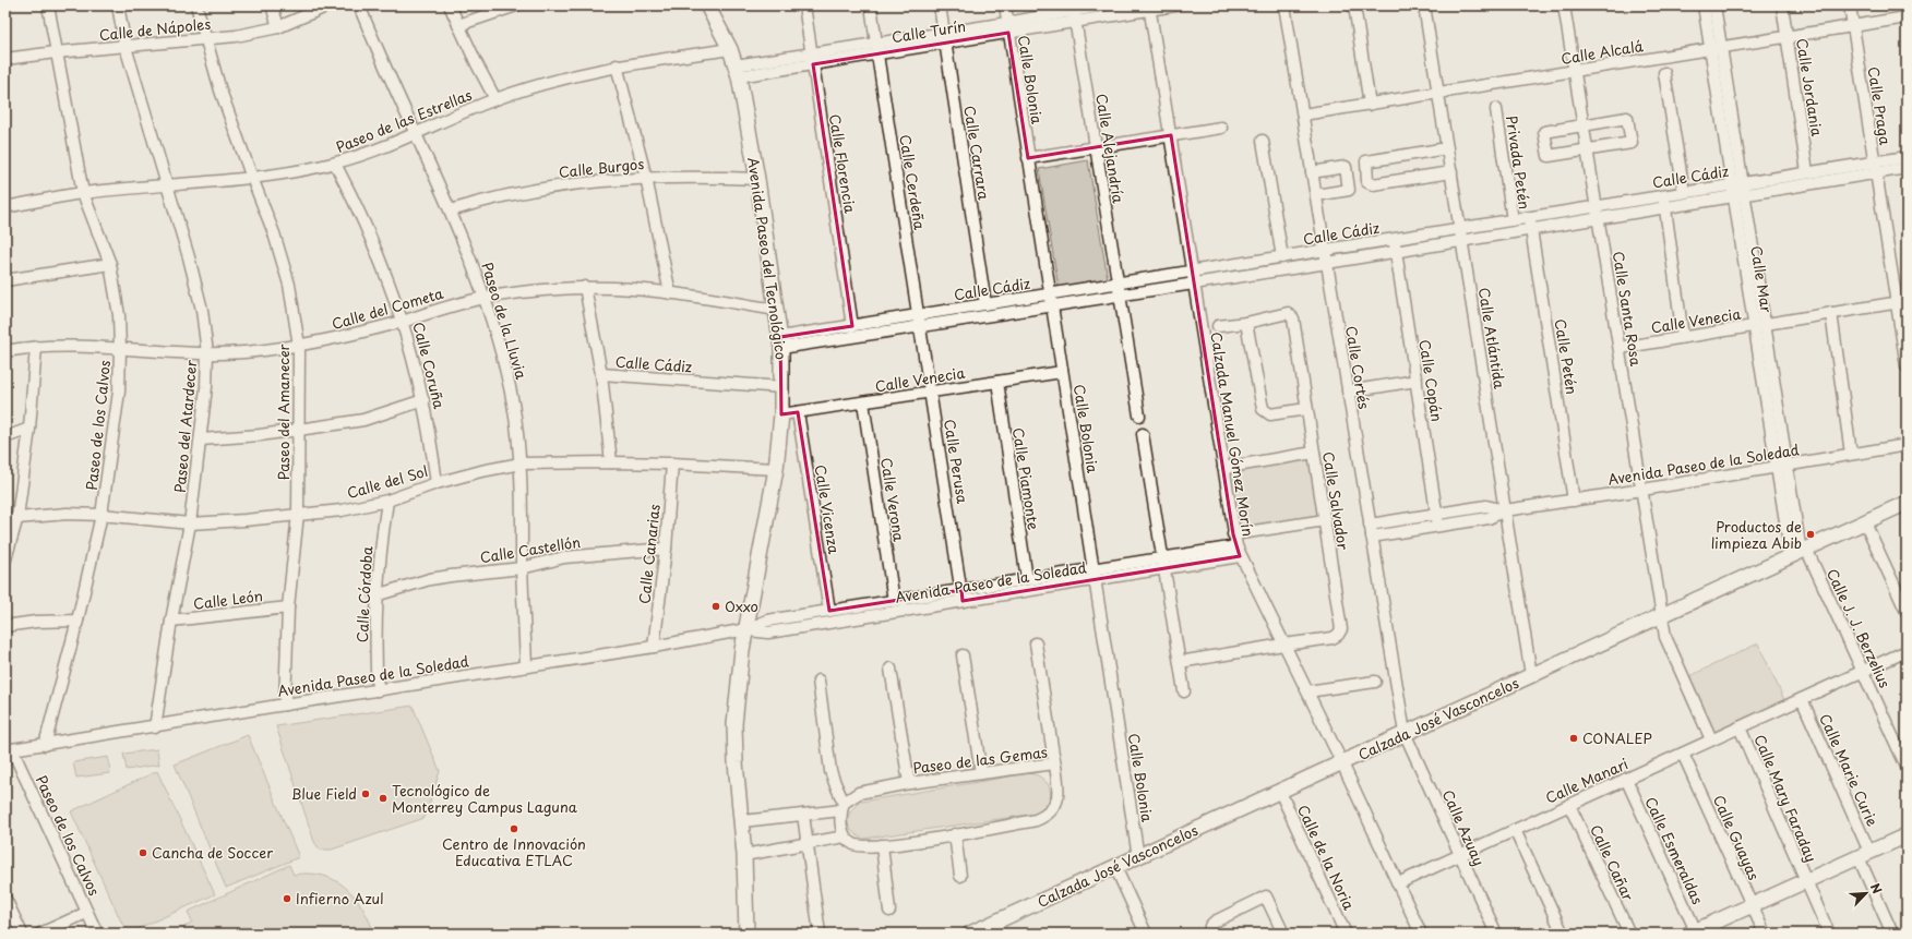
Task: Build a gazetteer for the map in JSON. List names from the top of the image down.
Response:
{
  "streets": {
    "main road": ["Avenida Paseo del Tecnológico", "Calzada José Vasconcelos"],
    "street": [
      "Calle de Nápoles",
      "Calle Turín",
      "Calle Alcalá",
      "Calle Bolonia",
      "Calle Jordania",
      "Calle Praga",
      "Paseo de las Estrellas",
      "Calle Alejandría",
      "Calle Carrara",
      "Privada Petén",
      "Calle Florencia",
      "Calle Burgos",
      "Calle Cádiz",
      "Calle Cerdeña",
      "Calle Mar",
      "Calle del Cometa",
      "Calle Santa Rosa",
      "Paseo de la Lluvia",
      "Calle Venecia",
      "Calle Atlántida",
      "Calle Petén",
      "Calle Coruña",
      "Calle Cortés",
      "Calle Copán",
      "Paseo del Amanecer",
      "Paseo de los Calvos",
      "Paseo del Atardecer",
      "Calzada Manuel Gómez Morín",
      "Calle Perusa",
      "Avenida Paseo de la Soledad",
      "Calle Piamonte",
      "Calle del Sol",
      "Calle Verona",
      "Calle Salvador",
      "Calle Vicenza",
      "Calle Castellón",
      "Calle Canarias",
      "Calle Córdoba",
      "Calle León",
      "Calle J. J. Berzelius",
      "Paseo de las Gemas",
      "Calle Marie Curie",
      "Calle Manari",
      "Calle Mary Faraday",
      "Calle Azuay",
      "Calle Guayas",
      "Calle Esmeraldas",
      "Calle de la Noria",
      "Calle Cañar"
    ]
  },
  "crossings": [
    ["Calle de Nápoles", "Paseo del Amanecer"],
    ["Calle de Nápoles", "Paseo de los Calvos"],
    ["Calle de Nápoles", "Paseo del Atardecer"],
    ["Calle Turín", "Calle Bolonia"],
    ["Calle Turín", "Calle Alejandría"],
    ["Calle Turín", "Calle Carrara"],
    ["Calle Turín", "Calle Florencia"],
    ["Calle Turín", "Calle Cerdeña"],
    ["Calle Turín", "Avenida Paseo del Tecnológico"],
    ["Calle Turín", "Calzada Manuel Gómez Morín"],
    ["Calle Alcalá", "Calle Jordania"],
    ["Calle Alcalá", "Calle Praga"],
    ["Calle Alcalá", "Calle Mar"],
    ["Calle Alcalá", "Calle Santa Rosa"],
    ["Calle Alcalá", "Calle Atlántida"],
    ["Calle Alcalá", "Calle Cortés"],
    ["Calle Bolonia", "Calle Cádiz"],
    ["Calle Bolonia", "Calle Venecia"],
    ["Calle Bolonia", "Avenida Paseo de la Soledad"],
    ["Calle Bolonia", "Calzada José Vasconcelos"],
    ["Calle Jordania", "Calle Cádiz"],
    ["Calle Praga", "Calle Cádiz"],
    ["Calle Praga", "Calle Venecia"],
    ["Paseo de las Estrellas", "Avenida Paseo del Tecnológico"],
    ["Paseo de las Estrellas", "Paseo de la Lluvia"],
    ["Paseo de las Estrellas", "Calle Coruña"],
    ["Paseo de las Estrellas", "Paseo del Amanecer"],
    ["Paseo de las Estrellas", "Paseo de los Calvos"],
    ["Paseo de las Estrellas", "Paseo del Atardecer"],
    ["Calle Alejandría", "Calle Cádiz"],
    ["Calle Carrara", "Calle Cádiz"],
    ["Privada Petén", "Calle Cádiz"],
    ["Calle Florencia", "Calle Cádiz"],
    ["Calle Burgos", "Avenida Paseo del Tecnológico"],
    ["Calle Burgos", "Paseo de la Lluvia"],
    ["Calle Cádiz", "Calle Cerdeña"],
    ["Calle Cádiz", "Avenida Paseo del Tecnológico"],
    ["Calle Cádiz", "Calle Mar"],
    ["Calle Cádiz", "Calle Santa Rosa"],
    ["Calle Cádiz", "Calle Atlántida"],
    ["Calle Cádiz", "Calle Petén"],
    ["Calle Cádiz", "Calle Cortés"],
    ["Calle Cádiz", "Calle Copán"],
    ["Calle Cádiz", "Calzada Manuel Gómez Morín"],
    ["Calle Cádiz", "Calle Perusa"],
    ["Calle Cerdeña", "Calle Perusa"],
    ["Avenida Paseo del Tecnológico", "Calle del Cometa"],
    ["Avenida Paseo del Tecnológico", "Calle Venecia"],
    ["Avenida Paseo del Tecnológico", "Avenida Paseo de la Soledad"],
    ["Avenida Paseo del Tecnológico", "Calle del Sol"],
    ["Avenida Paseo del Tecnológico", "Paseo de las Gemas"],
    ["Calle Mar", "Calle Venecia"],
    ["Calle Mar", "Avenida Paseo de la Soledad"],
    ["Calle Mar", "Calle J. J. Berzelius"],
    ["Calle Mar", "Calzada José Vasconcelos"],
    ["Calle del Cometa", "Paseo de la Lluvia"],
    ["Calle del Cometa", "Calle Coruña"],
    ["Calle del Cometa", "Paseo del Amanecer"],
    ["Calle del Cometa", "Paseo de los Calvos"],
    ["Calle del Cometa", "Paseo del Atardecer"],
    ["Calle Santa Rosa", "Calle Venecia"],
    ["Calle Santa Rosa", "Avenida Paseo de la Soledad"],
    ["Calle Santa Rosa", "Calzada José Vasconcelos"],
    ["Calle Santa Rosa", "Calle Manari"],
    ["Paseo de la Lluvia", "Avenida Paseo de la Soledad"],
    ["Paseo de la Lluvia", "Calle del Sol"],
    ["Paseo de la Lluvia", "Calle Castellón"],
    ["Calle Venecia", "Calle Perusa"],
    ["Calle Venecia", "Calle Piamonte"],
    ["Calle Venecia", "Calle Verona"],
    ["Calle Venecia", "Calle Vicenza"],
    ["Calle Atlántida", "Avenida Paseo de la Soledad"],
    ["Calle Atlántida", "Calzada José Vasconcelos"],
    ["Calle Petén", "Avenida Paseo de la Soledad"],
    ["Calle Coruña", "Calle del Sol"],
    ["Calle Cortés", "Avenida Paseo de la Soledad"],
    ["Calle Cortés", "Calzada José Vasconcelos"],
    ["Calle Cortés", "Calle Azuay"],
    ["Calle Copán", "Avenida Paseo de la Soledad"],
    ["Paseo del Amanecer", "Avenida Paseo de la Soledad"],
    ["Paseo del Amanecer", "Calle del Sol"],
    ["Paseo del Amanecer", "Calle León"],
    ["Paseo de los Calvos", "Avenida Paseo de la Soledad"],
    ["Paseo de los Calvos", "Calle del Sol"],
    ["Paseo del Atardecer", "Avenida Paseo de la Soledad"],
    ["Paseo del Atardecer", "Calle del Sol"],
    ["Paseo del Atardecer", "Calle León"],
    ["Calzada Manuel Gómez Morín", "Avenida Paseo de la Soledad"],
    ["Calzada Manuel Gómez Morín", "Calle Salvador"],
    ["Calzada Manuel Gómez Morín", "Calzada José Vasconcelos"],
    ["Calzada Manuel Gómez Morín", "Calle Manari"],
    ["Calle Perusa", "Avenida Paseo de la Soledad"],
    ["Avenida Paseo de la Soledad", "Calle Piamonte"],
    ["Avenida Paseo de la Soledad", "Calle Verona"],
    ["Avenida Paseo de la Soledad", "Calle Vicenza"],
    ["Avenida Paseo de la Soledad", "Calle Canarias"],
    ["Avenida Paseo de la Soledad", "Calle Córdoba"],
    ["Calle del Sol", "Calle Canarias"],
    ["Calle del Sol", "Calle Córdoba"],
    ["Calle Castellón", "Calle Canarias"],
    ["Calle Castellón", "Calle Córdoba"],
    ["Calle J. J. Berzelius", "Calzada José Vasconcelos"],
    ["Calle J. J. Berzelius", "Calle Manari"],
    ["Calzada José Vasconcelos", "Calle Azuay"],
    ["Calzada José Vasconcelos", "Calle de la Noria"],
    ["Calle Marie Curie", "Calle Manari"],
    ["Calle Manari", "Calle Mary Faraday"],
    ["Calle Manari", "Calle Azuay"],
    ["Calle Manari", "Calle Guayas"],
    ["Calle Manari", "Calle Esmeraldas"],
    ["Calle Manari", "Calle Cañar"]
  ],
  "places": [
    "Productos de limpieza Abib",
    "Oxxo",
    "CONALEP",
    "Blue Field",
    "Tecnológico de Monterrey Campus Laguna",
    "Centro de Innovación Educativa ETLAC",
    "Cancha de Soccer",
    "Infierno Azul"
  ],
  "north": "top right"
}
